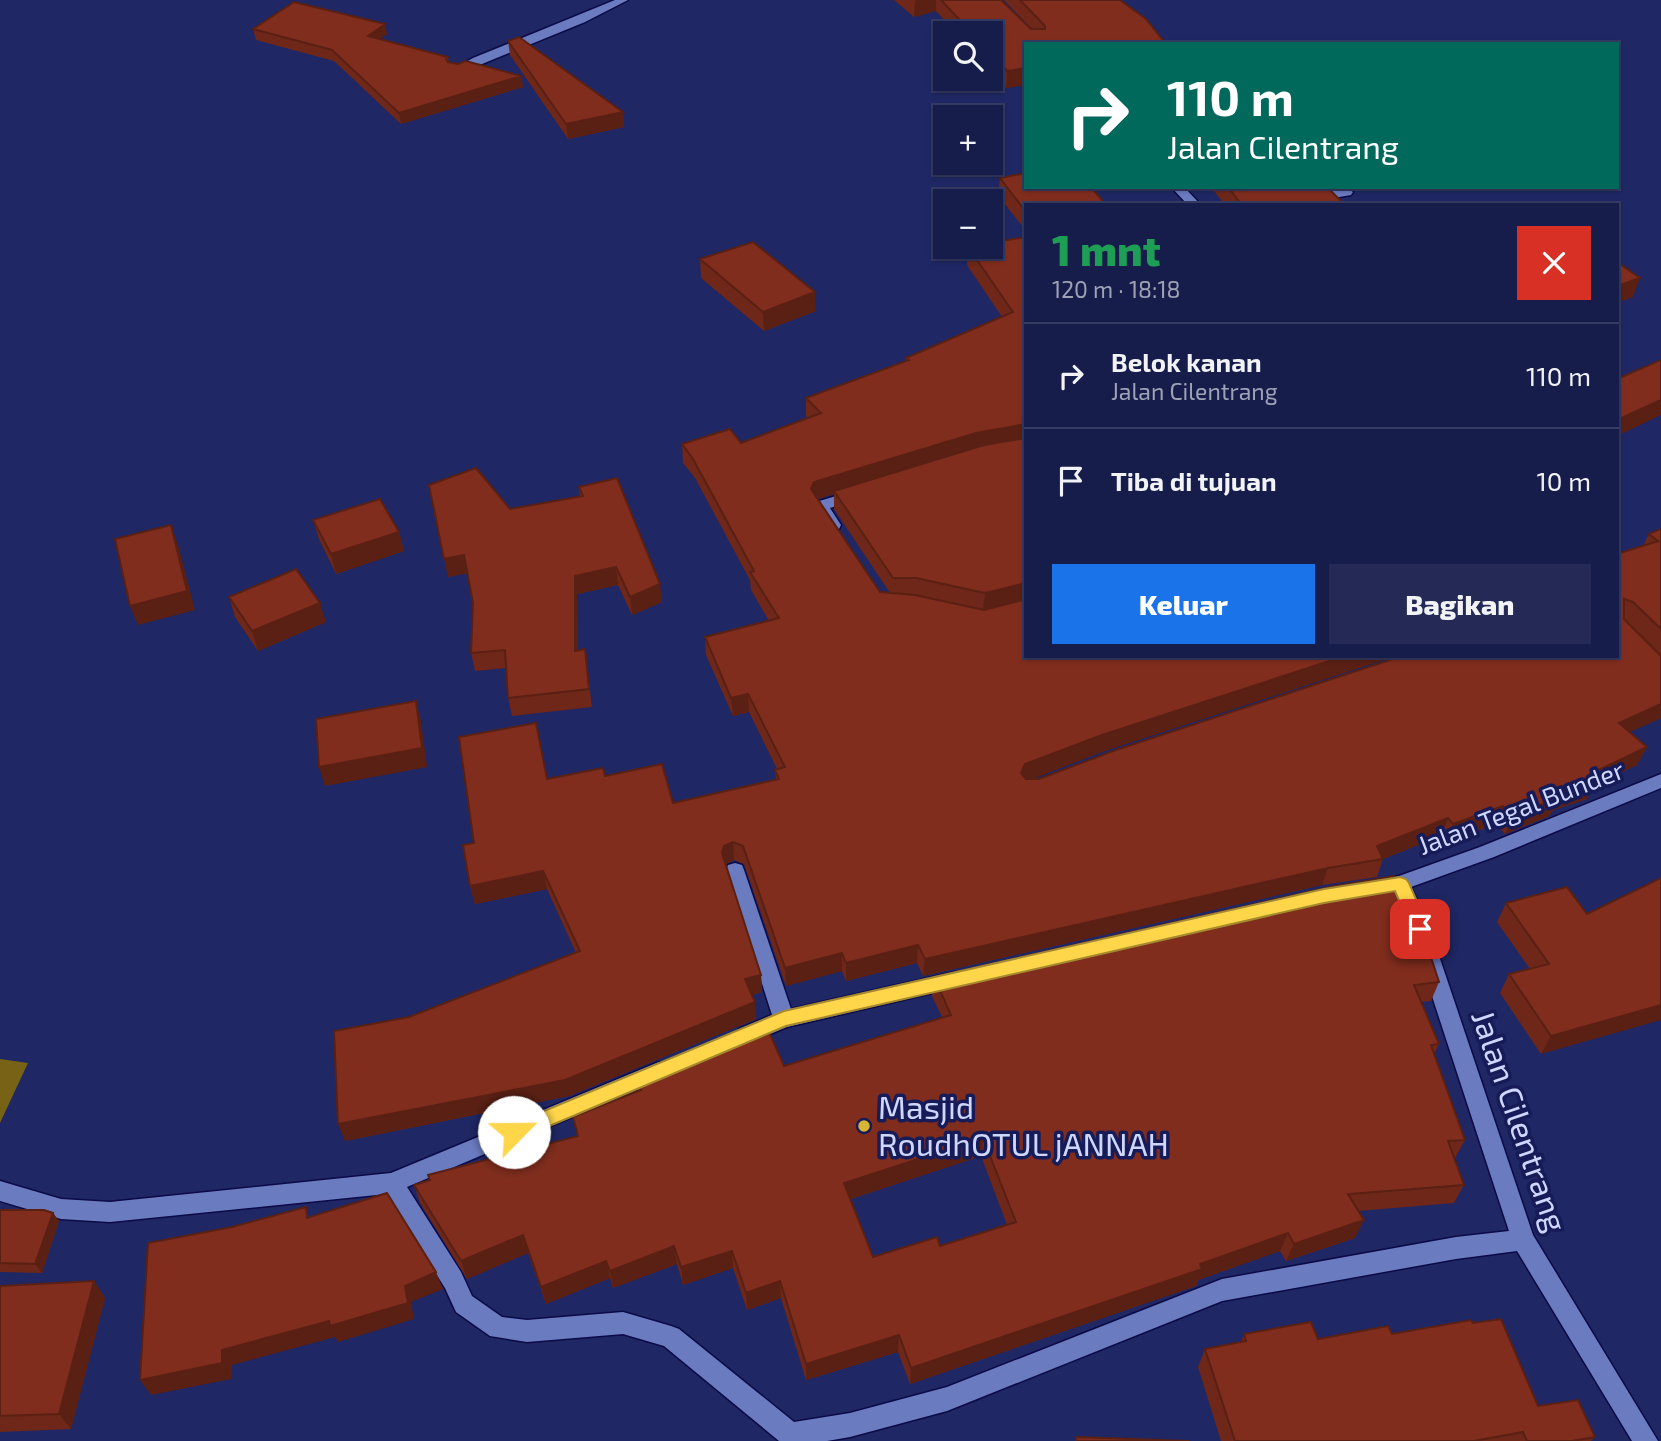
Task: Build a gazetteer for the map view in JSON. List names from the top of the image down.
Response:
{
  "streets": {
    "street": ["Jalan Tegal Bunder", "Jalan Cilentrang"]
  },
  "crossings": [
    ["Jalan Tegal Bunder", "Jalan Cilentrang"]
  ],
  "places": ["Masjid RoudhOTUL jANNAH"],
  "page": {
    "map_buttons": ["+", "−"],
    "turn": ["110 m", "Jalan Cilentrang"],
    "heading": ["1 mnt", "120 m · 18:18"],
    "list": [
      {
        "name": "Belok kanan",
        "note": "Jalan Cilentrang",
        "value": "110 m"
      },
      {
        "name": "Tiba di tujuan",
        "value": "10 m"
      }
    ],
    "buttons": ["Keluar", "Bagikan"]
  }
}
